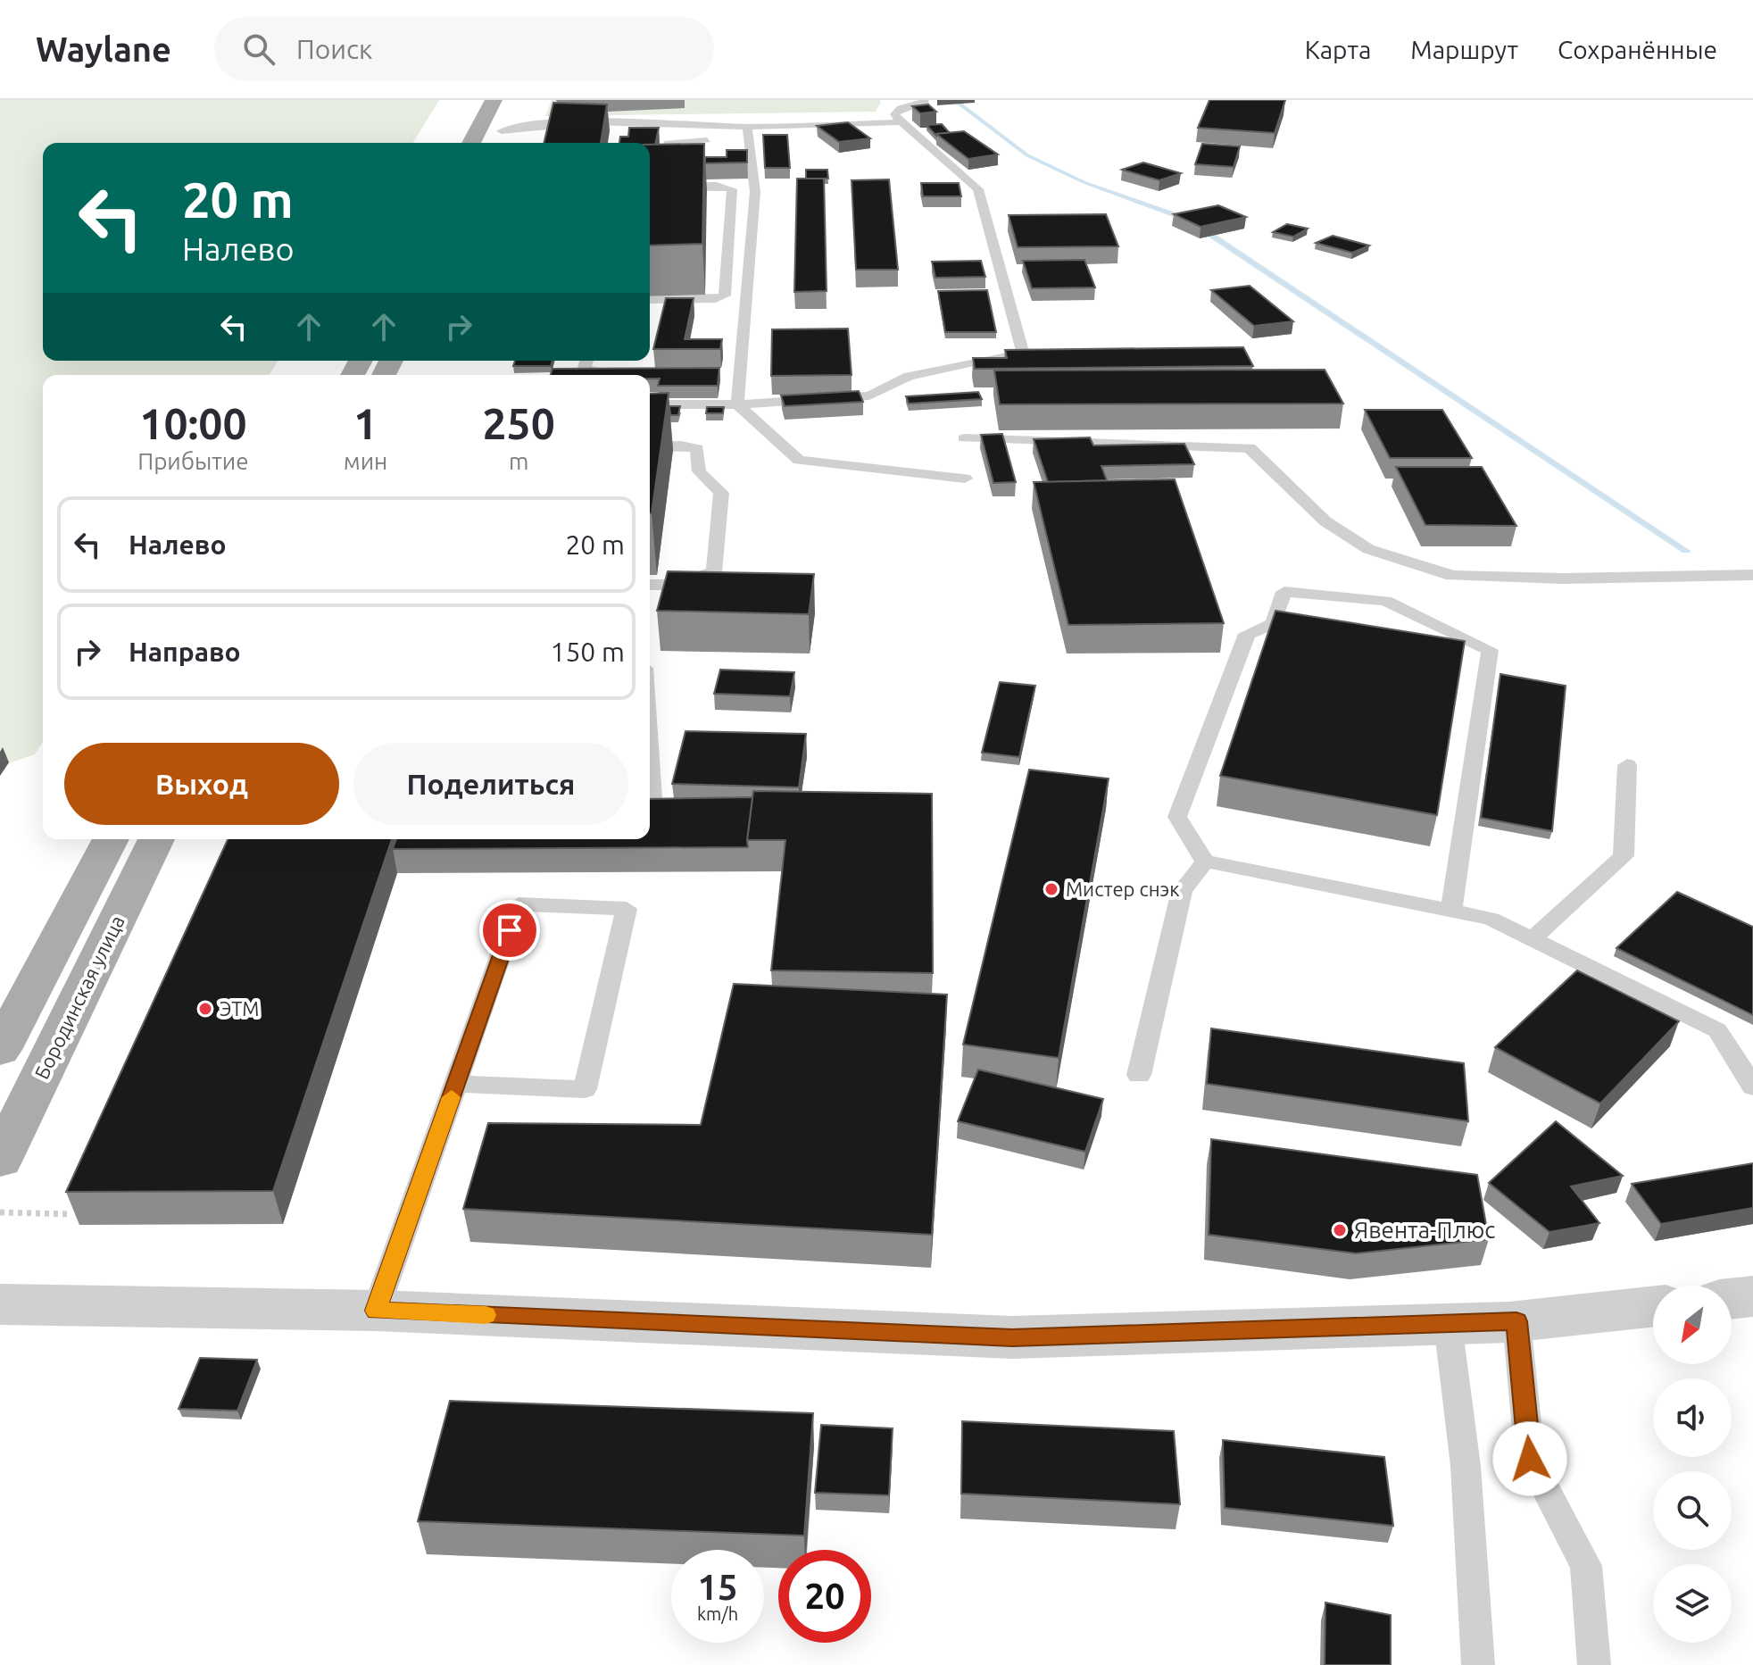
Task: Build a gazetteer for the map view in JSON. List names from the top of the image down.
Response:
{
  "streets": {
    "main road": ["Бородинская улица"]
  },
  "places": ["Мистер снэк", "ЭТМ", "Явента-Плюс"],
  "north": "bottom left",
  "page": {
    "header": "Waylane",
    "search": "Поиск",
    "nav": ["Карта", "Маршрут", "Сохранённые"],
    "turn": ["20 m", "Налево"],
    "eta": [
      "10:00",
      "Прибытие",
      "1",
      "мин",
      "250",
      "m"
    ],
    "list": [
      {
        "name": "Налево",
        "value": "20 m"
      },
      {
        "name": "Направо",
        "value": "150 m"
      }
    ],
    "buttons": ["Выход", "Поделиться"],
    "speed": "15 km/h",
    "limit": "20"
  }
}
